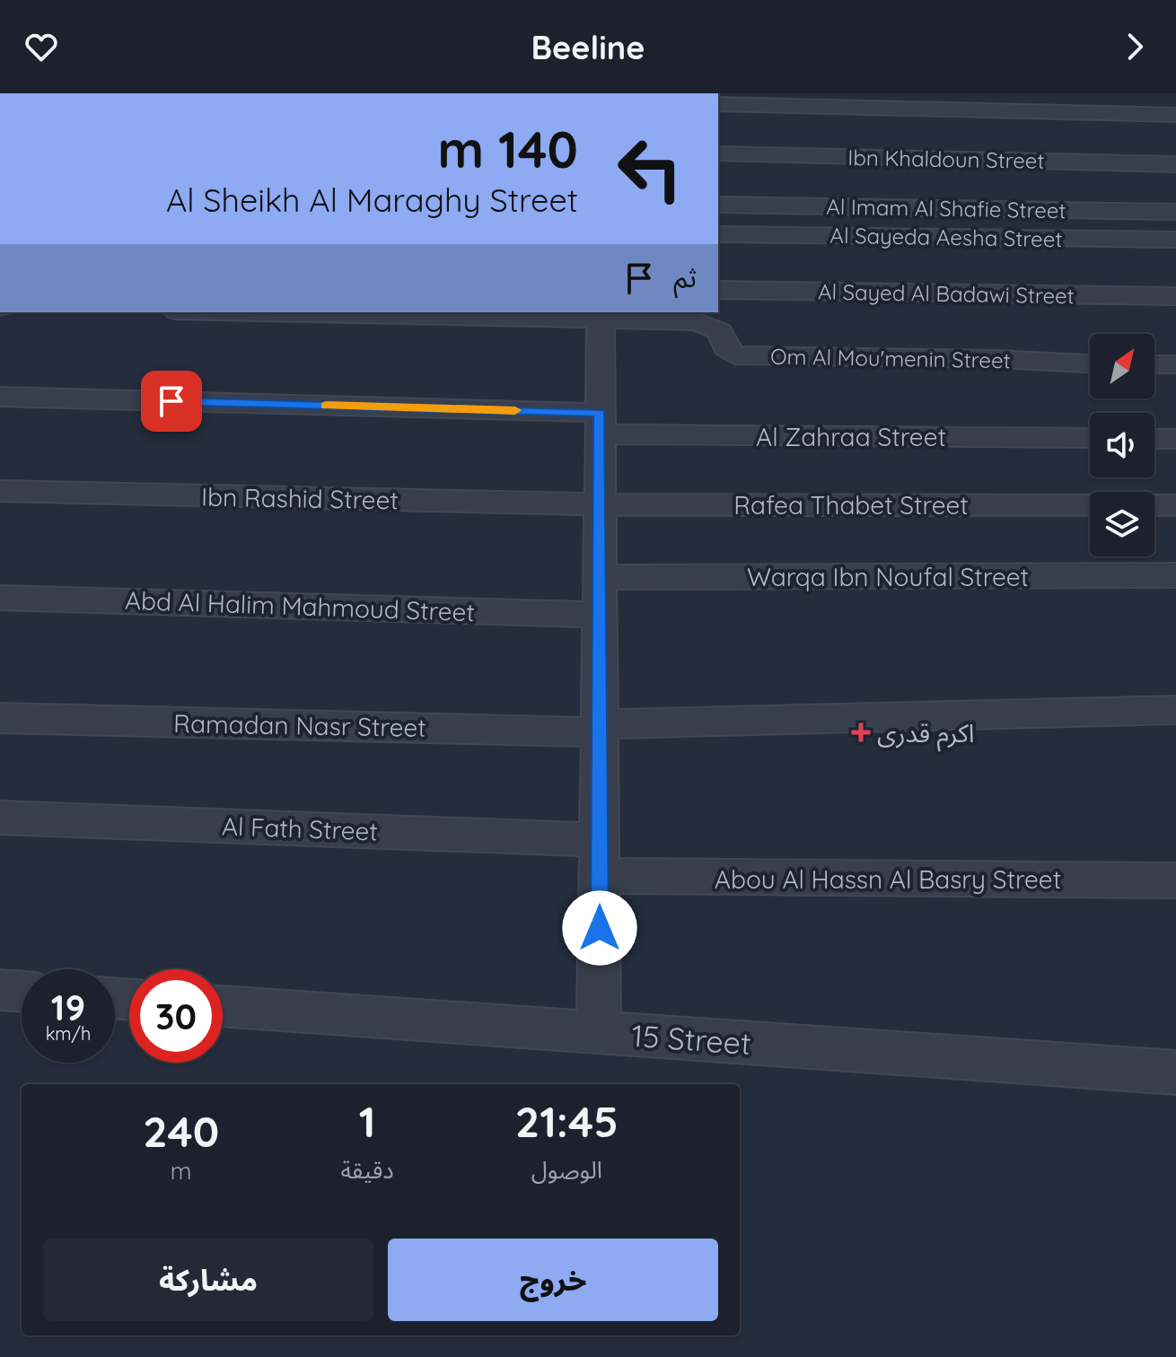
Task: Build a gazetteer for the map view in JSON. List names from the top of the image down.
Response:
{
  "streets": {
    "street": [
      "Ibn Khaldoun Street",
      "Al Imam Al Shafie Street",
      "Al Sayeda Aesha Street",
      "Al Sayed Al Badawi Street",
      "Om Al Mou'menin Street",
      "Al Zahraa Street",
      "Ibn Rashid Street",
      "Rafea Thabet Street",
      "Warqa Ibn Noufal Street",
      "Abd Al Halim Mahmoud Street",
      "Ramadan Nasr Street",
      "Al Fath Street",
      "Abou Al Hassn Al Basry Street",
      "15 Street"
    ]
  },
  "crossings": [
    ["Ibn Rashid Street", "Rafea Thabet Street"],
    ["Al Fath Street", "Abou Al Hassn Al Basry Street"]
  ],
  "places": {
    "health": ["اكرم قدرى"]
  },
  "north": "top right",
  "page": {
    "header": "Beeline",
    "turn": ["140 m", "Al Sheikh Al Maraghy Street"],
    "then": "ثم",
    "speed": "19 km/h",
    "limit": "30",
    "eta": [
      "21:45",
      "الوصول",
      "1",
      "دقيقة",
      "240",
      "m"
    ],
    "buttons": ["خروج", "مشاركة"]
  }
}
